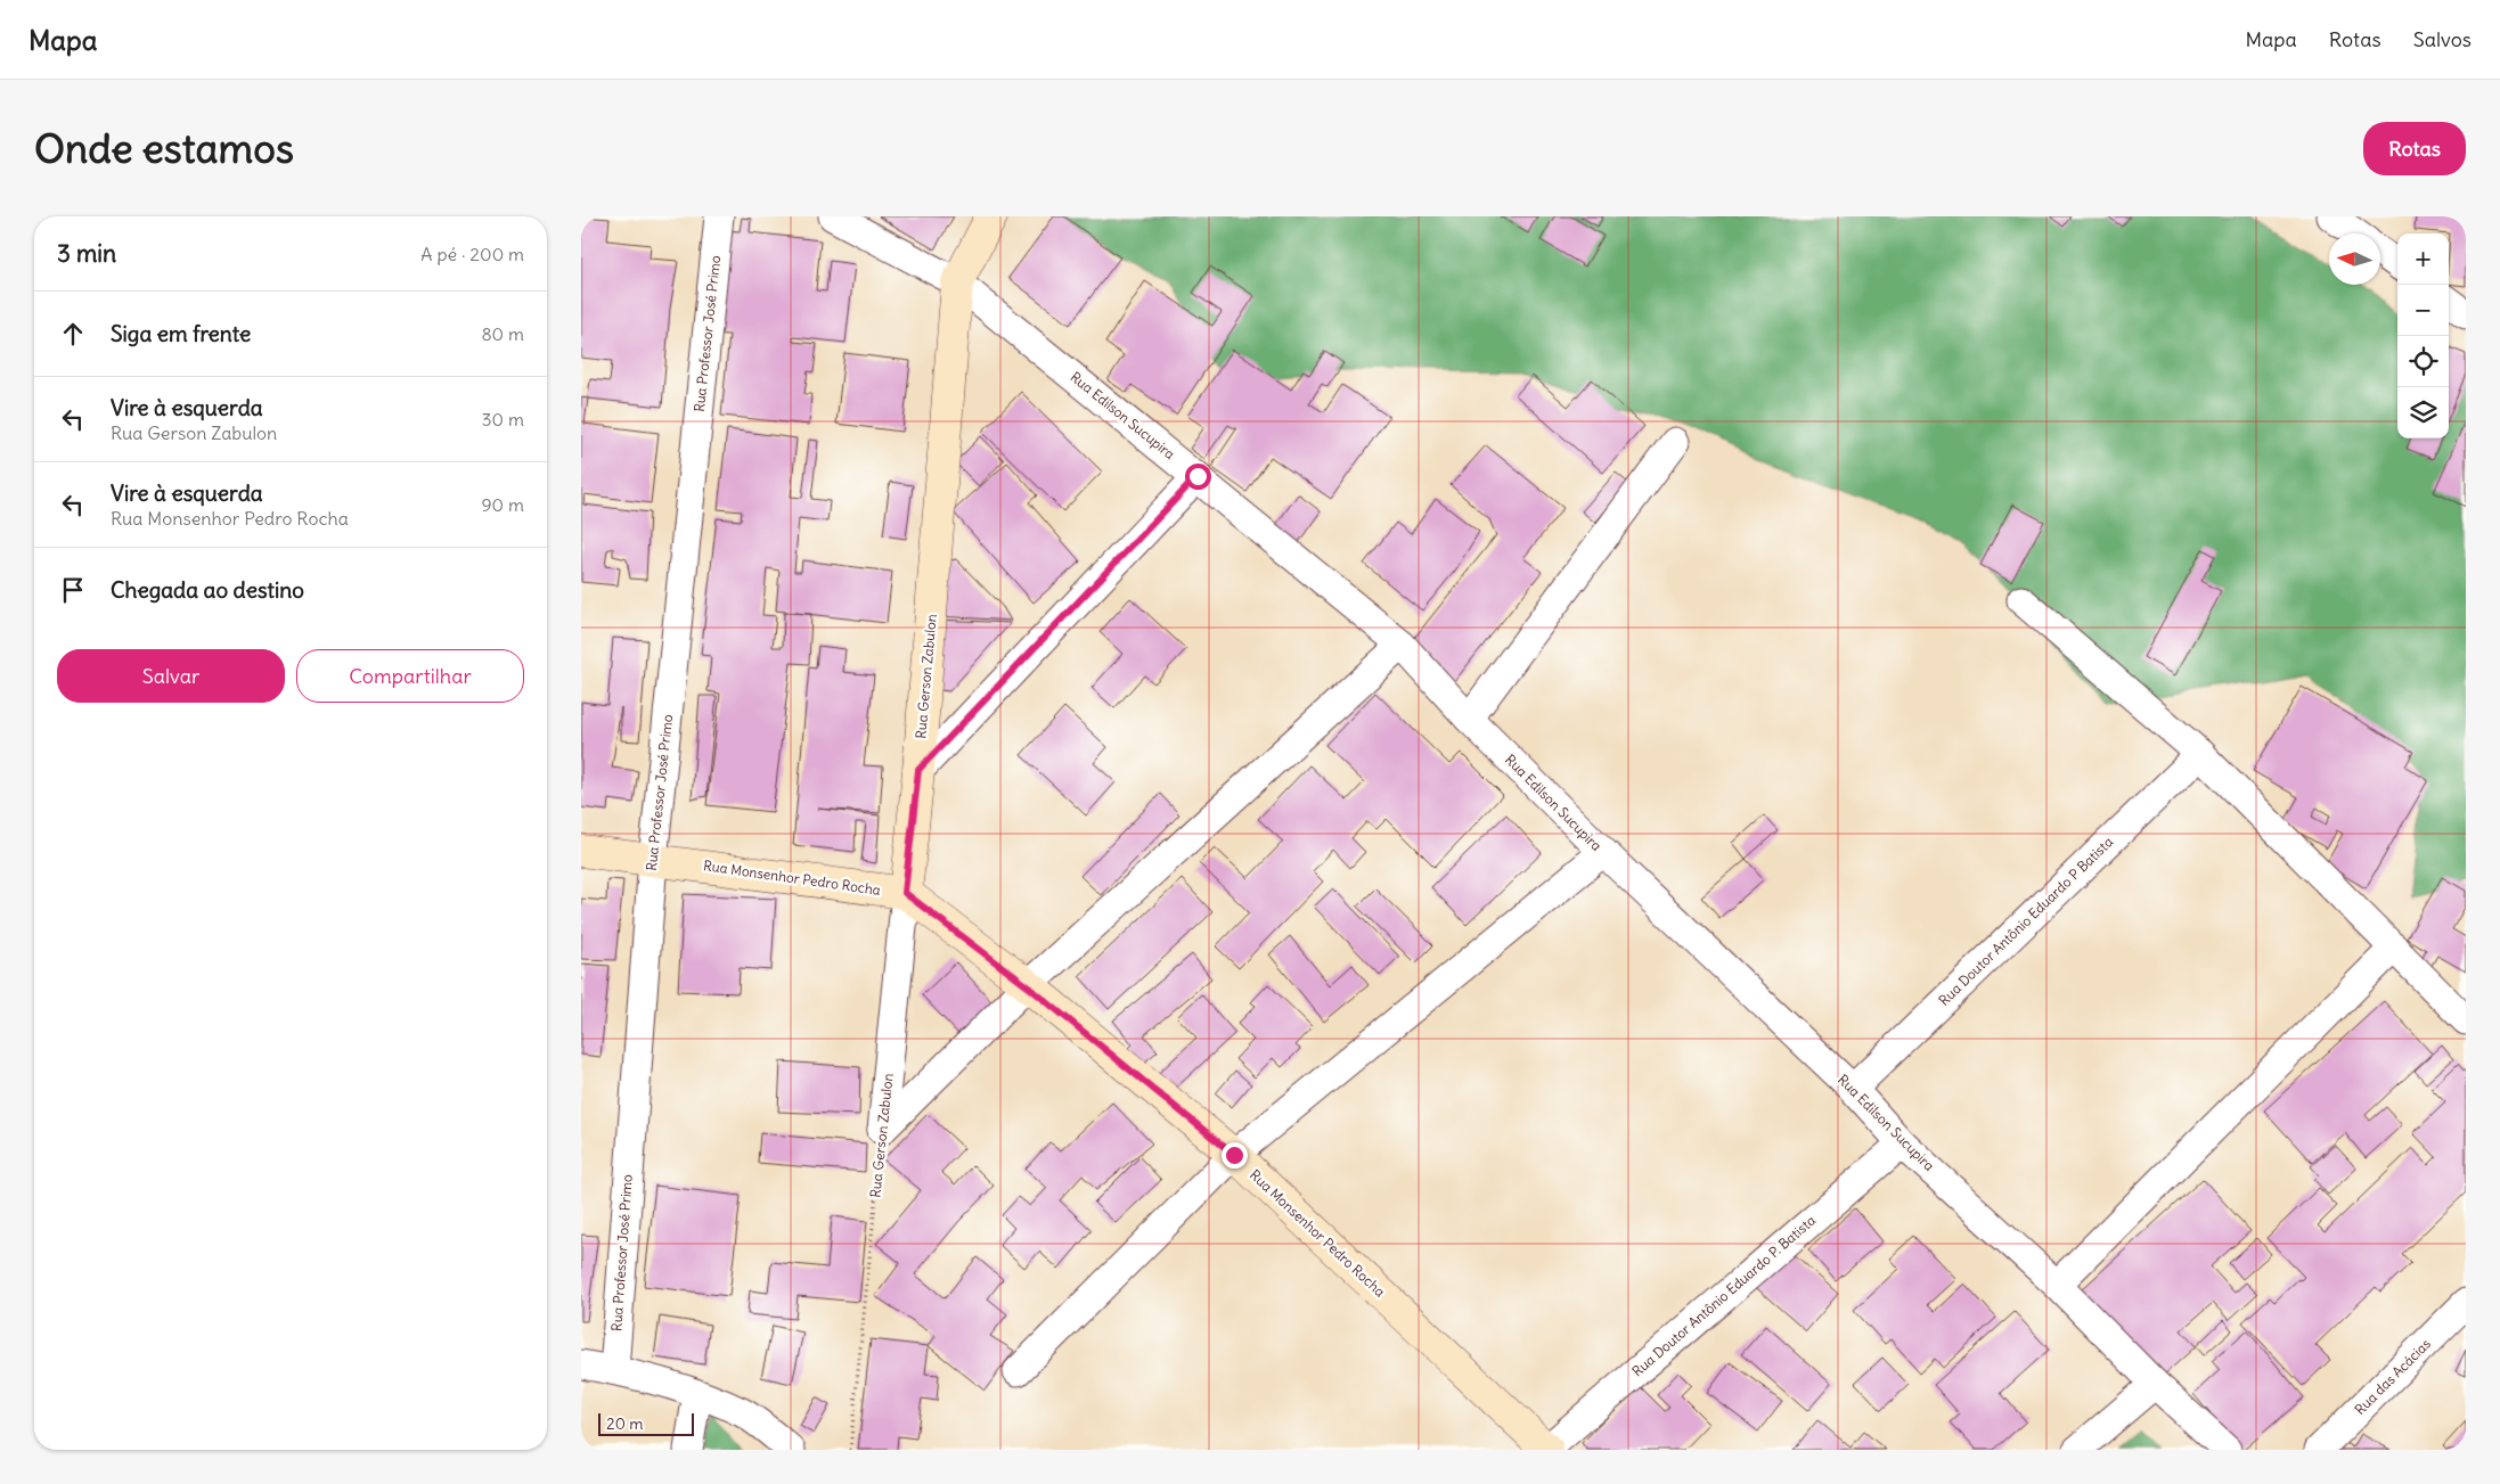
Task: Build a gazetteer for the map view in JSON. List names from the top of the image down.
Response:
{
  "streets": {
    "street": [
      "Rua Professor José Primo",
      "Rua Edilson Sucupira",
      "Rua Gerson Zabulon",
      "Rua Monsenhor Pedro Rocha",
      "Rua Doutor Antônio Eduardo P Batista",
      "Rua Doutor Antônio Eduardo P. Batista",
      "Rua das Acácias"
    ]
  },
  "crossings": [
    ["Rua Professor José Primo", "Rua Monsenhor Pedro Rocha"],
    ["Rua Edilson Sucupira", "Rua Gerson Zabulon"],
    ["Rua Edilson Sucupira", "Rua Doutor Antônio Eduardo P Batista"],
    ["Rua Edilson Sucupira", "Rua Doutor Antônio Eduardo P. Batista"],
    ["Rua Gerson Zabulon", "Rua Monsenhor Pedro Rocha"],
    ["Rua Monsenhor Pedro Rocha", "Rua Doutor Antônio Eduardo P. Batista"]
  ],
  "scale_bar": "20 m",
  "north": "left",
  "page": {
    "header": "Mapa",
    "nav": ["Mapa", "Rotas", "Salvos"],
    "buttons": [
      "Rotas",
      ["Salvar", "Compartilhar"]
    ],
    "title": "Onde estamos",
    "heading": ["3 min", "A pé · 200 m"],
    "map_buttons": ["+", "−"],
    "list": [
      ["Siga em frente", "80 m"],
      ["Vire à esquerda", "Rua Gerson Zabulon", "30 m"],
      ["Vire à esquerda", "Rua Monsenhor Pedro Rocha", "90 m"],
      "Chegada ao destino"
    ],
    "scale": "20 m"
  }
}
